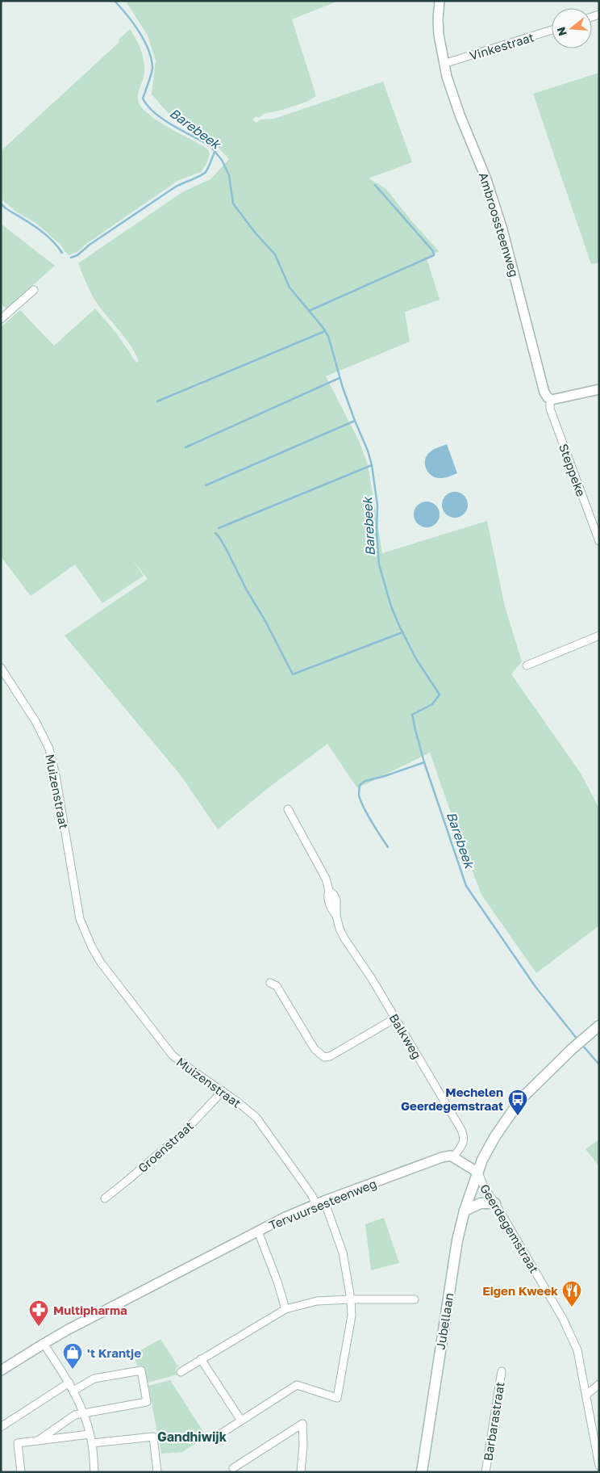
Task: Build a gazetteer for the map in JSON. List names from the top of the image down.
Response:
{
  "streets": {
    "main road": ["Jubellaan"],
    "street": [
      "Vinkestraat",
      "Ambroossteenweg",
      "Steppeke",
      "Muizenstraat",
      "Balkweg",
      "Groenstraat",
      "Tervuursesteenweg",
      "Geerdegemstraat",
      "Barbarastraat"
    ]
  },
  "crossings": [
    ["Vinkestraat", "Ambroossteenweg"],
    ["Ambroossteenweg", "Steppeke"],
    ["Muizenstraat", "Groenstraat"],
    ["Muizenstraat", "Tervuursesteenweg"],
    ["Balkweg", "Tervuursesteenweg"],
    ["Geerdegemstraat", "Jubellaan"]
  ],
  "districts": ["Gandhiwijk"],
  "water": ["Barebeek"],
  "places": {
    "bus stop": ["Mechelen Geerdegemstraat"],
    "restaurant": ["Eigen Kweek"],
    "pharmacy": ["Multipharma"],
    "shop": ["'t Krantje"]
  },
  "north": "left"
}
